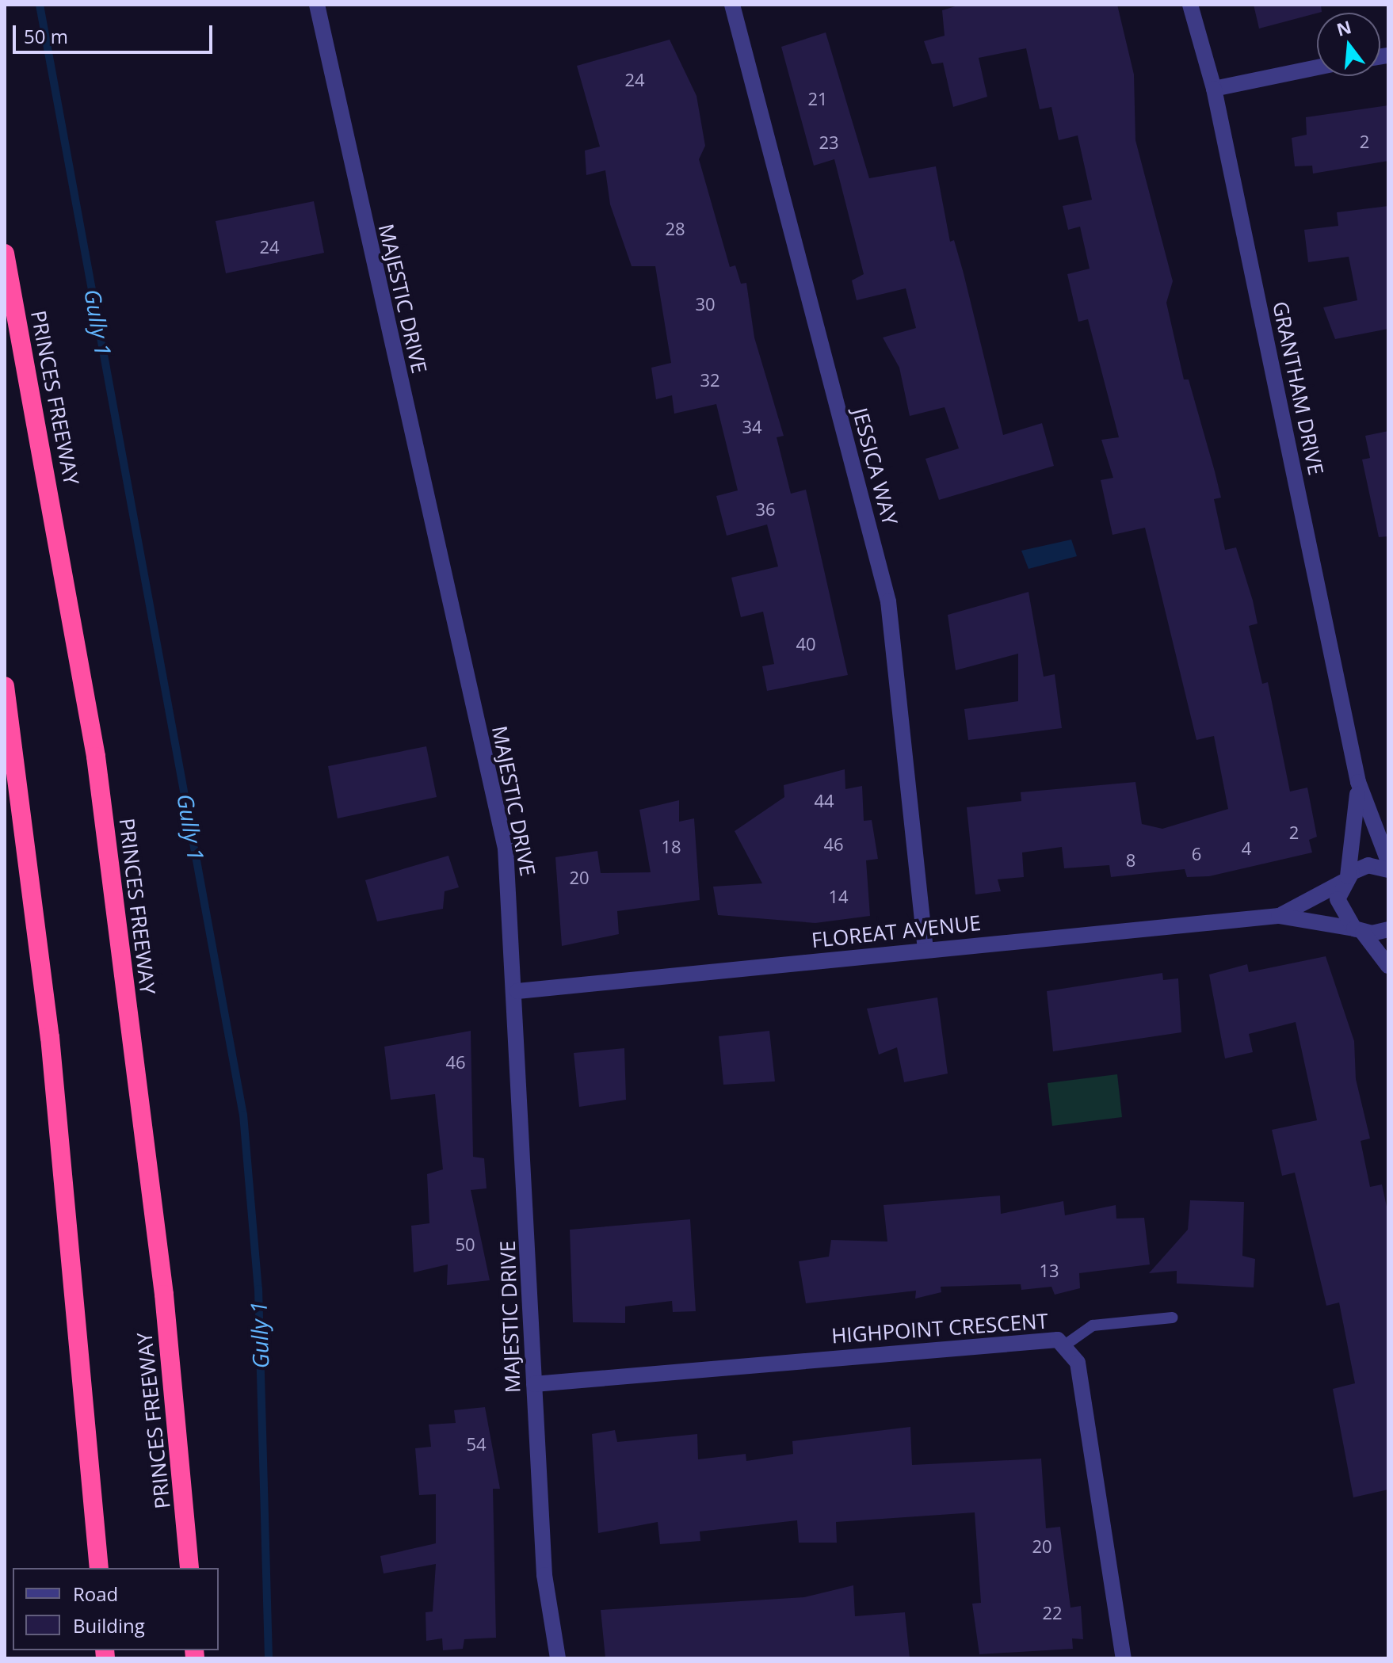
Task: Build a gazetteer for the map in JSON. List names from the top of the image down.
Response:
{
  "streets": {
    "highway": ["PRINCES FREEWAY"],
    "street": [
      "MAJESTIC DRIVE",
      "GRANTHAM DRIVE",
      "JESSICA WAY",
      "FLOREAT AVENUE",
      "HIGHPOINT CRESCENT"
    ]
  },
  "crossings": [
    ["MAJESTIC DRIVE", "FLOREAT AVENUE"],
    ["MAJESTIC DRIVE", "HIGHPOINT CRESCENT"],
    ["GRANTHAM DRIVE", "FLOREAT AVENUE"],
    ["JESSICA WAY", "FLOREAT AVENUE"]
  ],
  "water": ["Gully 1"],
  "house_numbers": [
    "24",
    "21",
    "2",
    "23",
    "28",
    "24",
    "30",
    "32",
    "34",
    "36",
    "40",
    "44",
    "2",
    "46",
    "18",
    "4",
    "6",
    "8",
    "20",
    "14",
    "46",
    "50",
    "13",
    "54",
    "20",
    "22"
  ],
  "legend": ["Road", "Building"],
  "scale_bar": "50 m",
  "north": "top"
}
